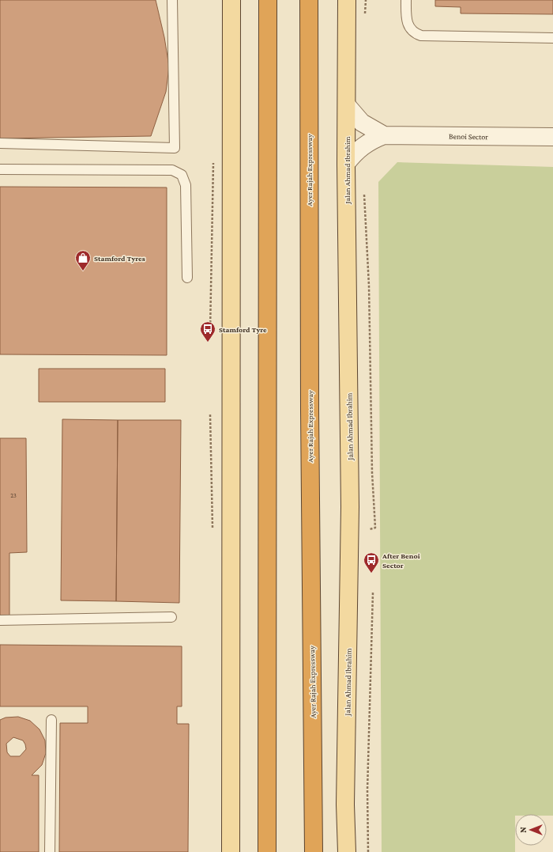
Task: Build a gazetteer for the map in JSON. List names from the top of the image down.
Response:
{
  "streets": {
    "highway": ["Ayer Rajah Expressway"],
    "main road": ["Jalan Ahmad Ibrahim"],
    "street": ["Benoi Sector"]
  },
  "crossings": [
    ["Benoi Sector", "Jalan Ahmad Ibrahim"]
  ],
  "places": {
    "shop": ["Stamford Tyres"],
    "bus stop": ["Stamford Tyre", "After Benoi Sector"]
  },
  "house_numbers": ["23"],
  "north": "left"
}
